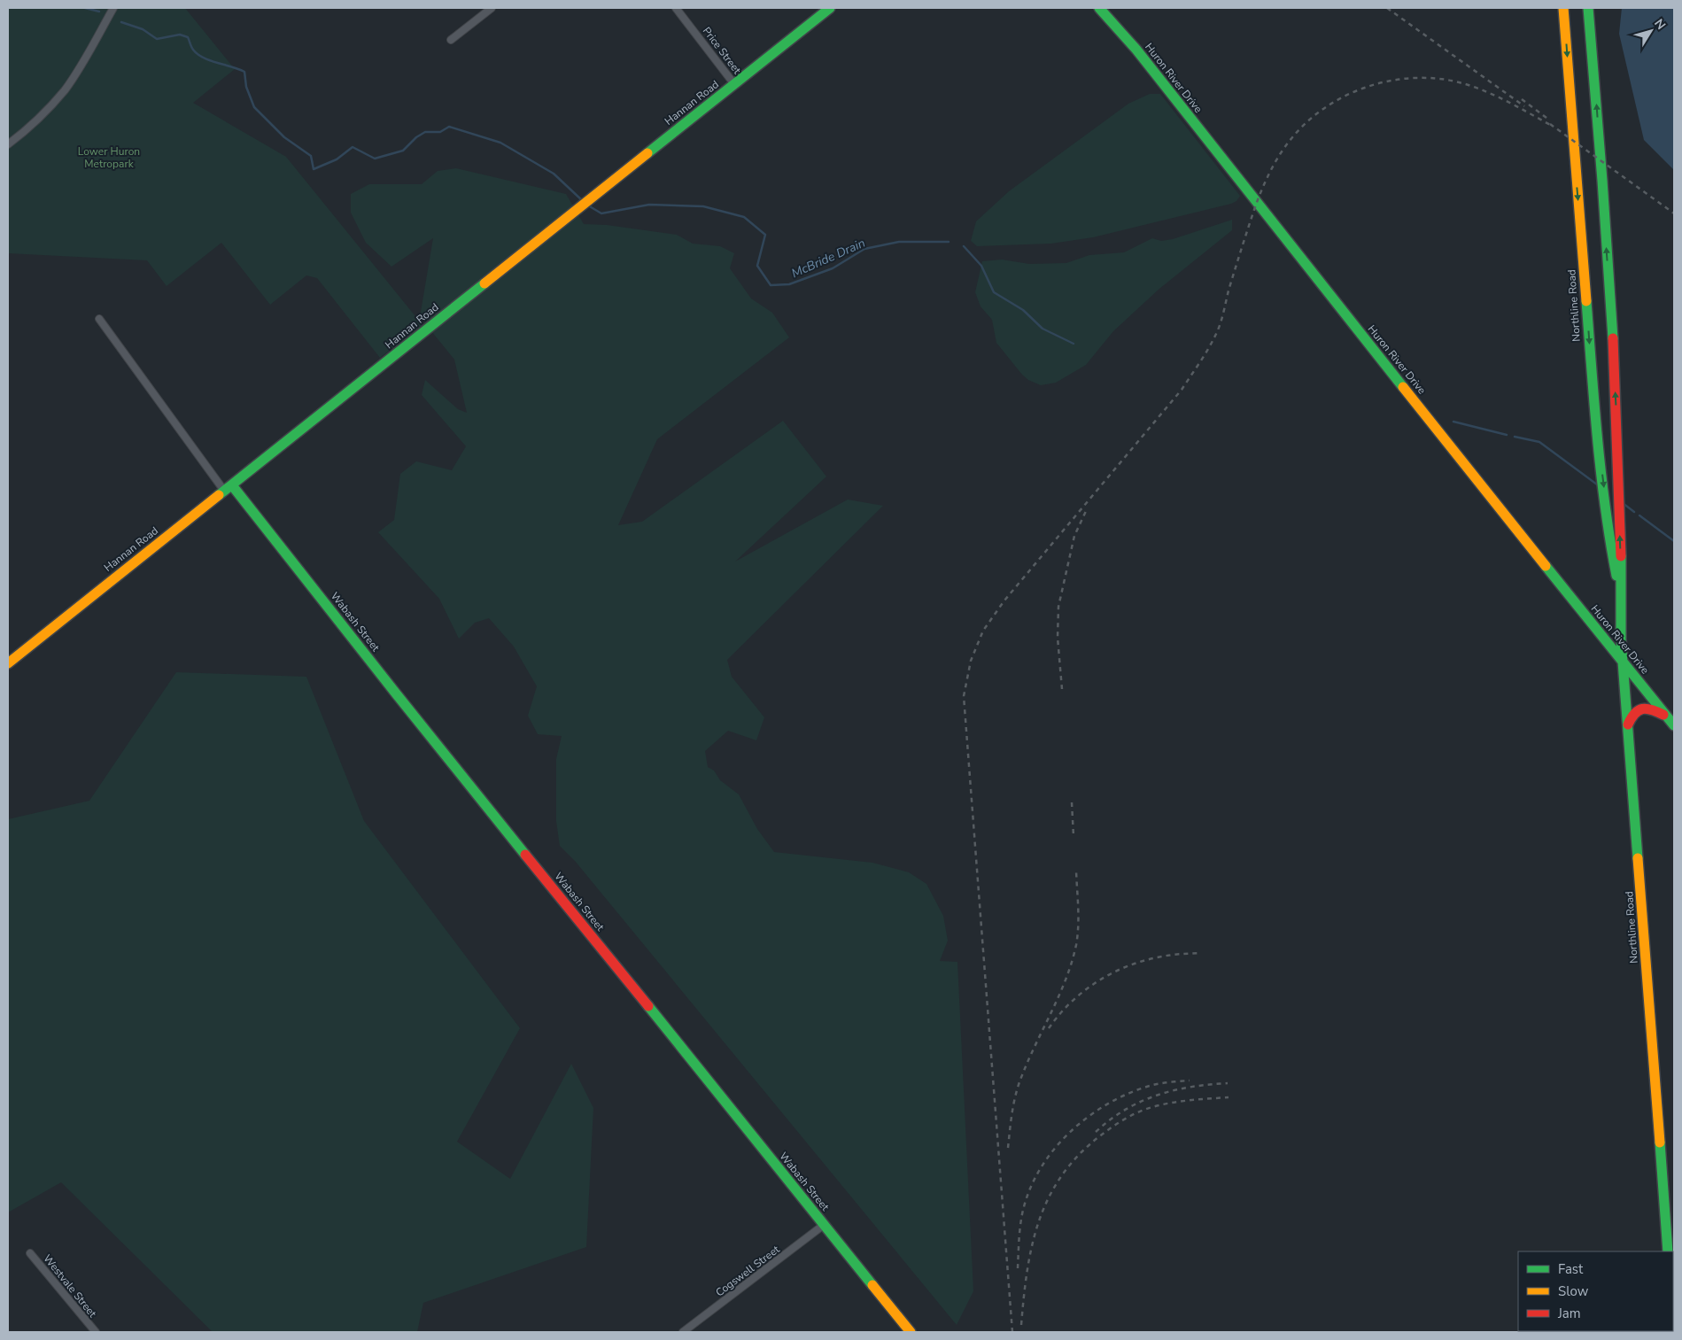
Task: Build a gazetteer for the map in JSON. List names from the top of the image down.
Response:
{
  "streets": {
    "street": [
      "Price Street",
      "Huron River Drive",
      "Hannan Road",
      "Northline Road",
      "Wabash Street",
      "Cogswell Street",
      "Westvale Street"
    ]
  },
  "crossings": [
    ["Price Street", "Hannan Road"],
    ["Huron River Drive", "Northline Road"],
    ["Hannan Road", "Wabash Street"],
    ["Wabash Street", "Cogswell Street"]
  ],
  "water": ["McBride Drain"],
  "parks": ["Lower Huron Metropark"],
  "legend": ["Fast", "Slow", "Jam"],
  "north": "top right"
}
